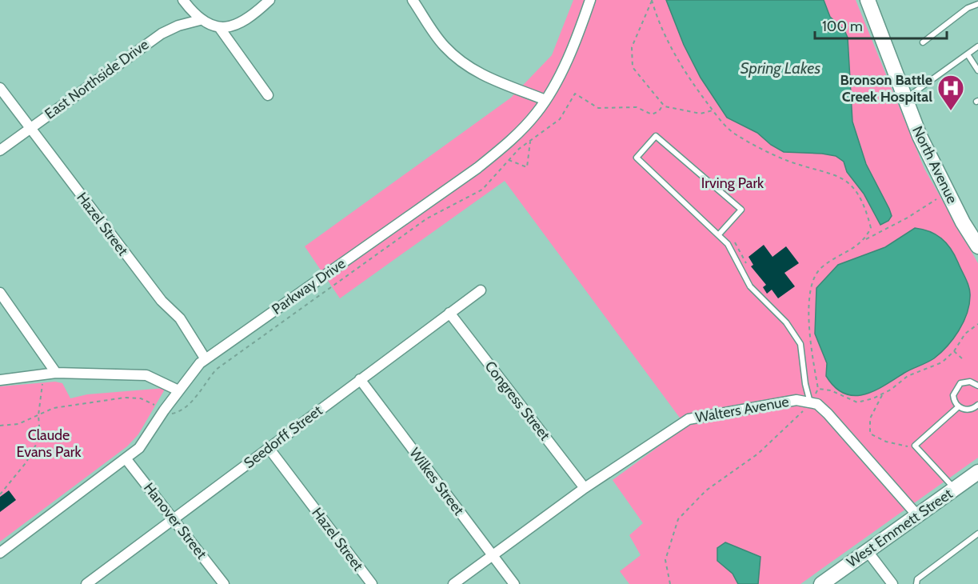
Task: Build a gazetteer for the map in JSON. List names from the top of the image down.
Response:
{
  "streets": {
    "street": [
      "East Northside Drive",
      "North Avenue",
      "Hazel Street",
      "Parkway Drive",
      "Congress Street",
      "Walters Avenue",
      "Seedorff Street",
      "Wilkes Street",
      "Hanover Street",
      "West Emmett Street"
    ]
  },
  "crossings": [
    ["East Northside Drive", "Hazel Street"],
    ["Hazel Street", "Parkway Drive"],
    ["Hazel Street", "Seedorff Street"],
    ["Parkway Drive", "Hanover Street"],
    ["Congress Street", "Walters Avenue"],
    ["Congress Street", "Seedorff Street"],
    ["Walters Avenue", "Wilkes Street"],
    ["Walters Avenue", "West Emmett Street"],
    ["Seedorff Street", "Wilkes Street"],
    ["Seedorff Street", "Hanover Street"]
  ],
  "water": ["Spring Lakes"],
  "parks": ["Irving Park", "Claude Evans Park"],
  "places": {
    "hospital": ["Bronson Battle Creek Hospital"]
  },
  "scale_bar": "100 m"
}
